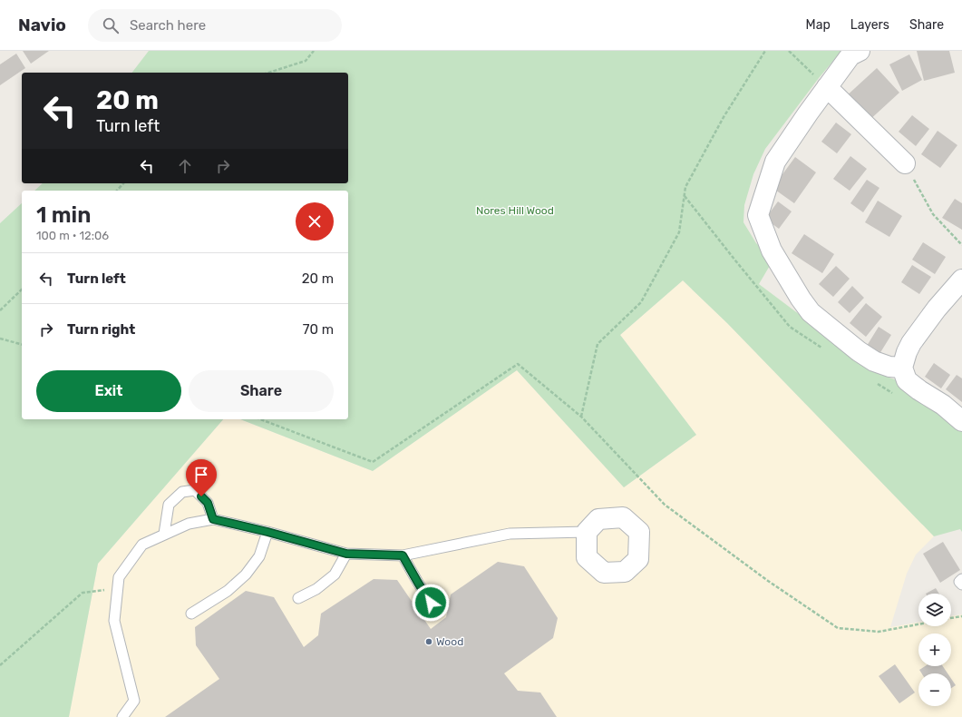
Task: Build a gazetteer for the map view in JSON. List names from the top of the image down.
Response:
{
  "parks": ["Nores Hill Wood"],
  "places": ["Wood"],
  "page": {
    "header": "Navio",
    "search": "Search here",
    "nav": ["Map", "Layers", "Share"],
    "turn": ["20 m", "Turn left"],
    "heading": ["1 min", "100 m · 12:06"],
    "list": [
      {
        "name": "Turn left",
        "value": "20 m"
      },
      {
        "name": "Turn right",
        "value": "70 m"
      }
    ],
    "buttons": ["Exit", "Share"],
    "map_buttons": ["+", "−"]
  }
}
